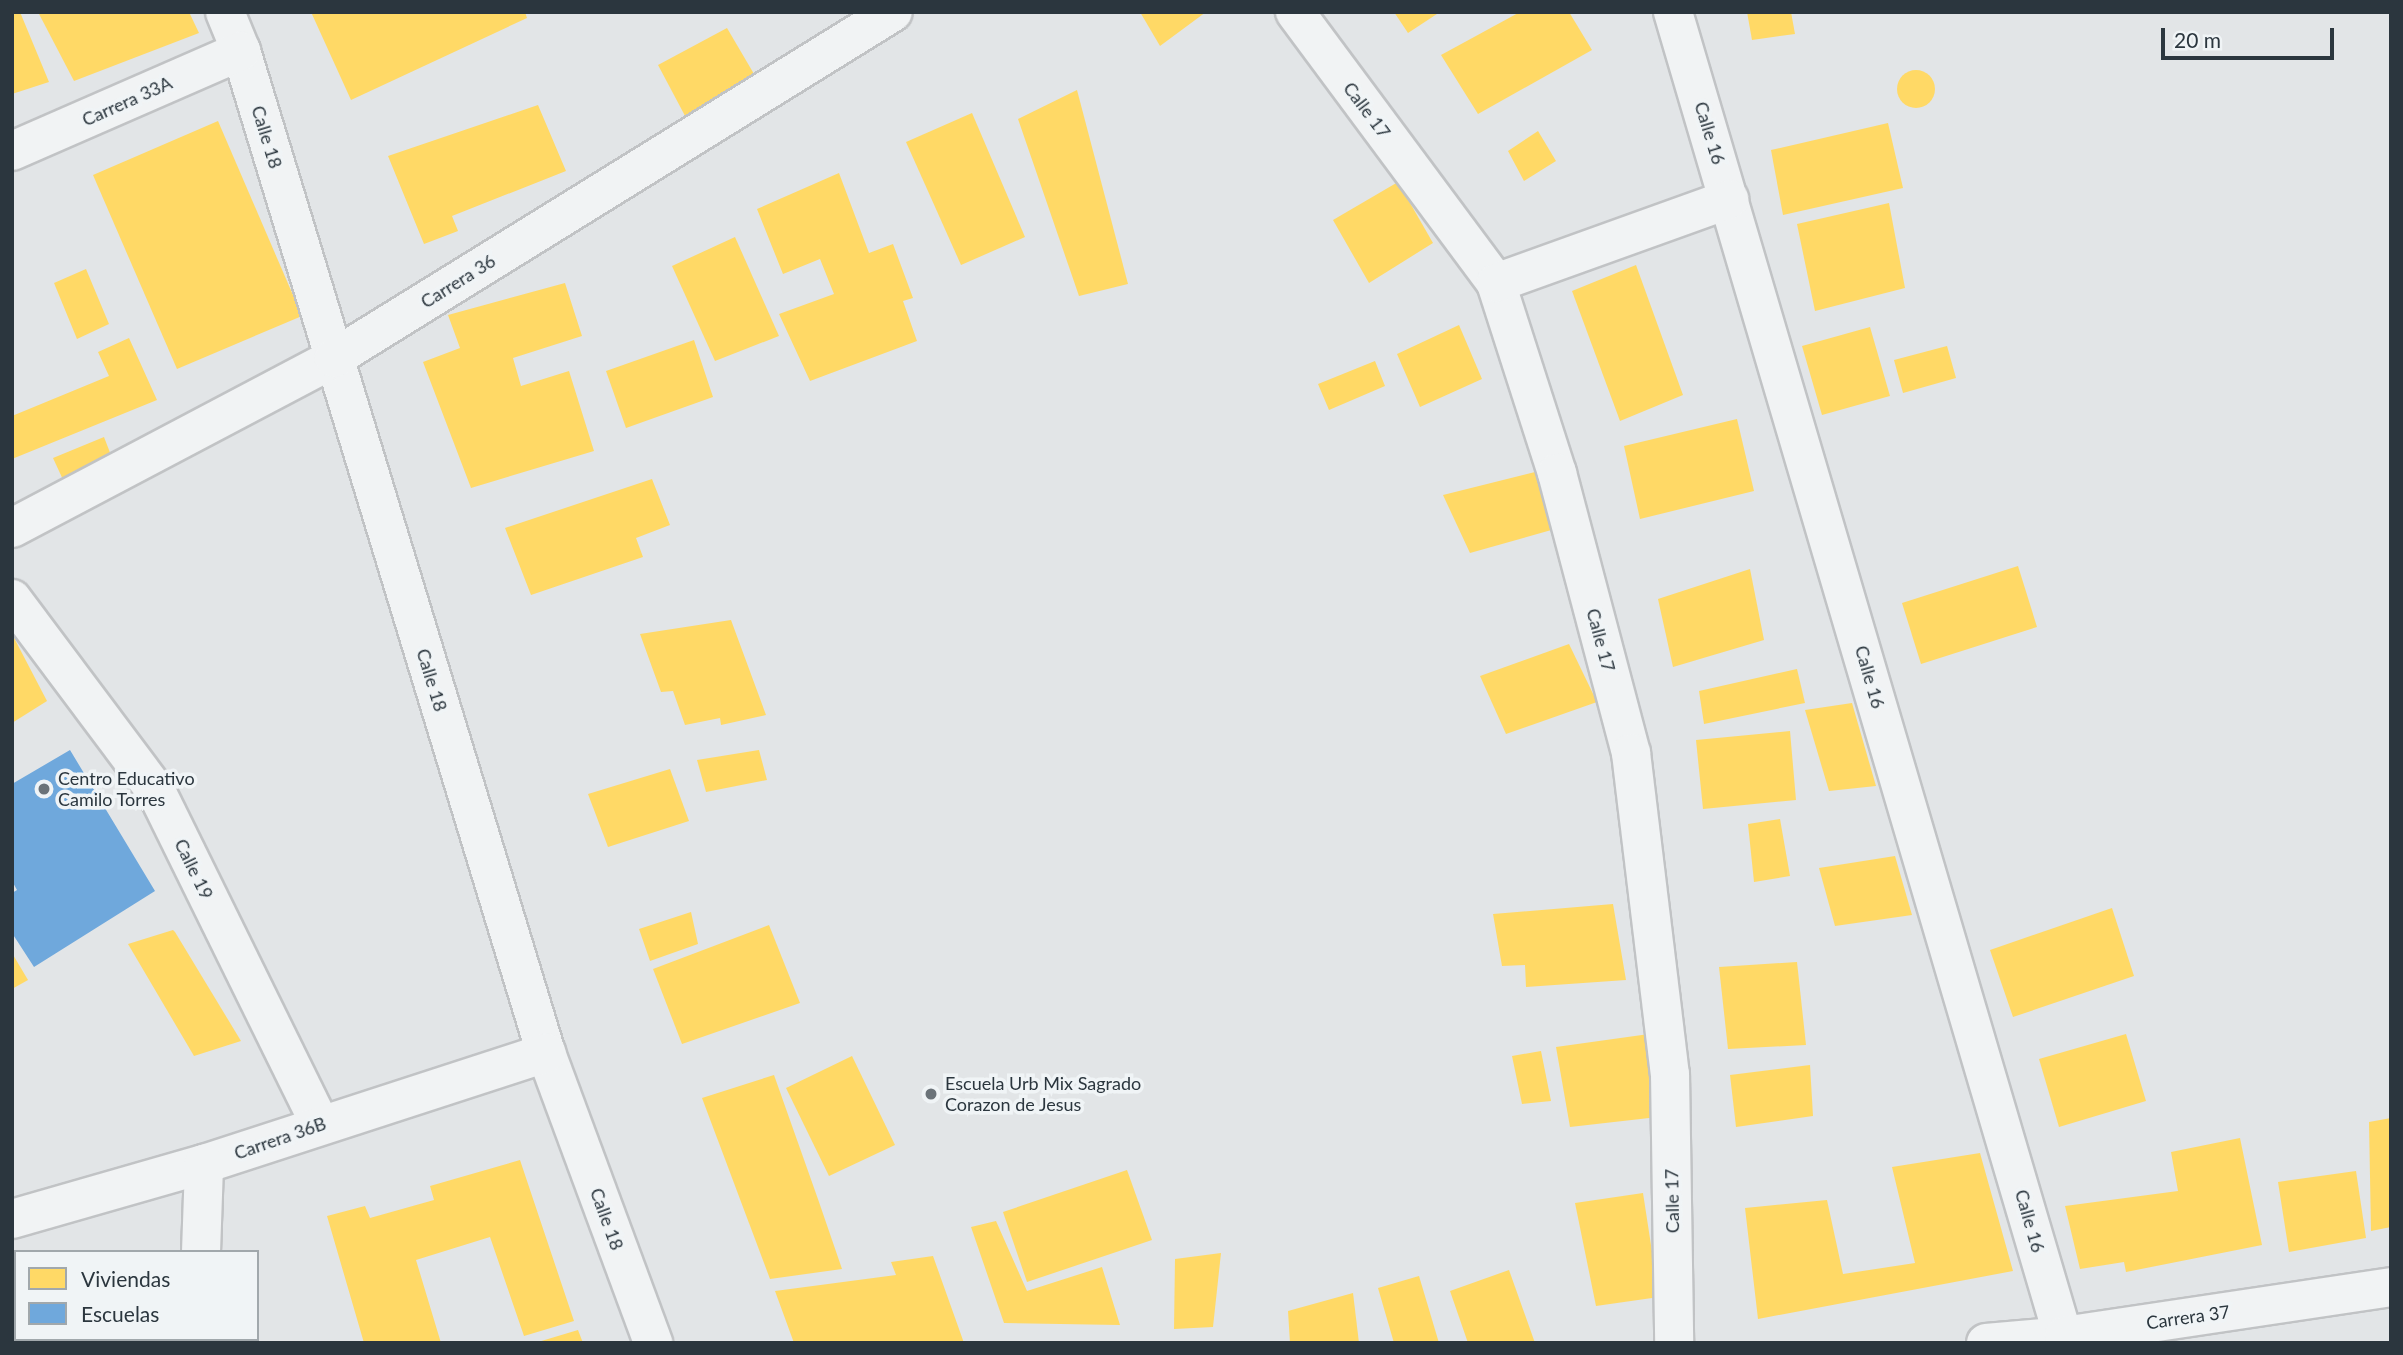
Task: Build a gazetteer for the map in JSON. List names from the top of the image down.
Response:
{
  "streets": {
    "street": [
      "Carrera 33A",
      "Calle 17",
      "Calle 16",
      "Calle 18",
      "Carrera 36",
      "Calle 19",
      "Carrera 36B",
      "Carrera 37"
    ]
  },
  "crossings": [
    ["Carrera 33A", "Calle 18"],
    ["Calle 16", "Carrera 37"],
    ["Calle 18", "Carrera 36"],
    ["Calle 18", "Carrera 36B"],
    ["Calle 19", "Carrera 36B"]
  ],
  "places": ["Centro Educativo Camilo Torres", "Escuela Urb Mix Sagrado Corazon de Jesus"],
  "legend": ["Viviendas", "Escuelas"],
  "scale_bar": "20 m"
}
